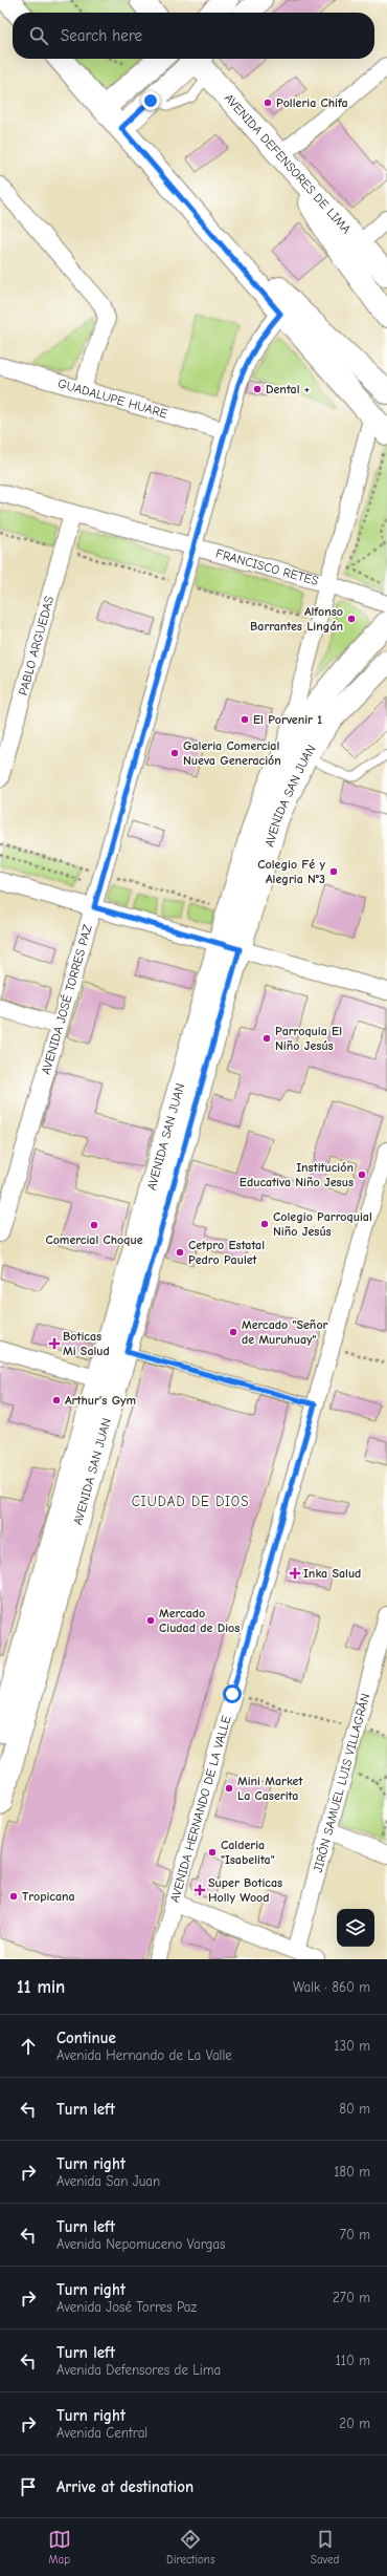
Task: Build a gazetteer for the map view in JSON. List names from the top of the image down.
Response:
{
  "streets": {
    "main road": ["AVENIDA DEFENSORES DE LIMA", "AVENIDA SAN JUAN"],
    "street": [
      "GUADALUPE HUARE",
      "FRANCISCO RETES",
      "PABLO ARGUEDAS",
      "AVENIDA JOSÉ TORRES PAZ",
      "JIRÓN SAMUEL LUIS VILLAGRÁN",
      "AVENIDA HERNANDO DE LA VALLE"
    ]
  },
  "crossings": [
    ["GUADALUPE HUARE", "AVENIDA JOSÉ TORRES PAZ"],
    ["FRANCISCO RETES", "PABLO ARGUEDAS"],
    ["FRANCISCO RETES", "AVENIDA JOSÉ TORRES PAZ"]
  ],
  "districts": ["CIUDAD DE DIOS"],
  "places": {
    "other": [
      "Polleria Chifa",
      "Dental +",
      "Alfonso Barrantes Lingán",
      "El Porvenir 1",
      "Galeria Comercial Nueva Generación",
      "Colegio Fé y Alegria N°3",
      "Parroquia El Niño Jesús",
      "Institución Educativa Niño Jesus",
      "Colegio Parroquial Niño Jesús",
      "Comercial Choque",
      "Cetpro Estatal Pedro Paulet",
      "Mercado \"Señor de Muruhuay\"",
      "Arthur's Gym",
      "Mercado Ciudad de Dios",
      "Mini Market La Caserita",
      "Calderia \"Isabelita\"",
      "Tropicana"
    ],
    "health": ["Boticas Mi Salud", "Inka Salud", "Super Boticas Holly Wood"]
  },
  "page": {
    "search": "Search here",
    "heading": ["11 min", "Walk · 860 m"],
    "list": [
      ["Continue", "Avenida Hernando de La Valle", "130 m"],
      ["Turn left", "80 m"],
      ["Turn right", "Avenida San Juan", "180 m"],
      ["Turn left", "Avenida Nepomuceno Vargas", "70 m"],
      ["Turn right", "Avenida José Torres Paz", "270 m"],
      ["Turn left", "Avenida Defensores de Lima", "110 m"],
      ["Turn right", "Avenida Central", "20 m"],
      "Arrive at destination"
    ],
    "nav": ["Map", "Directions", "Saved"]
  }
}
